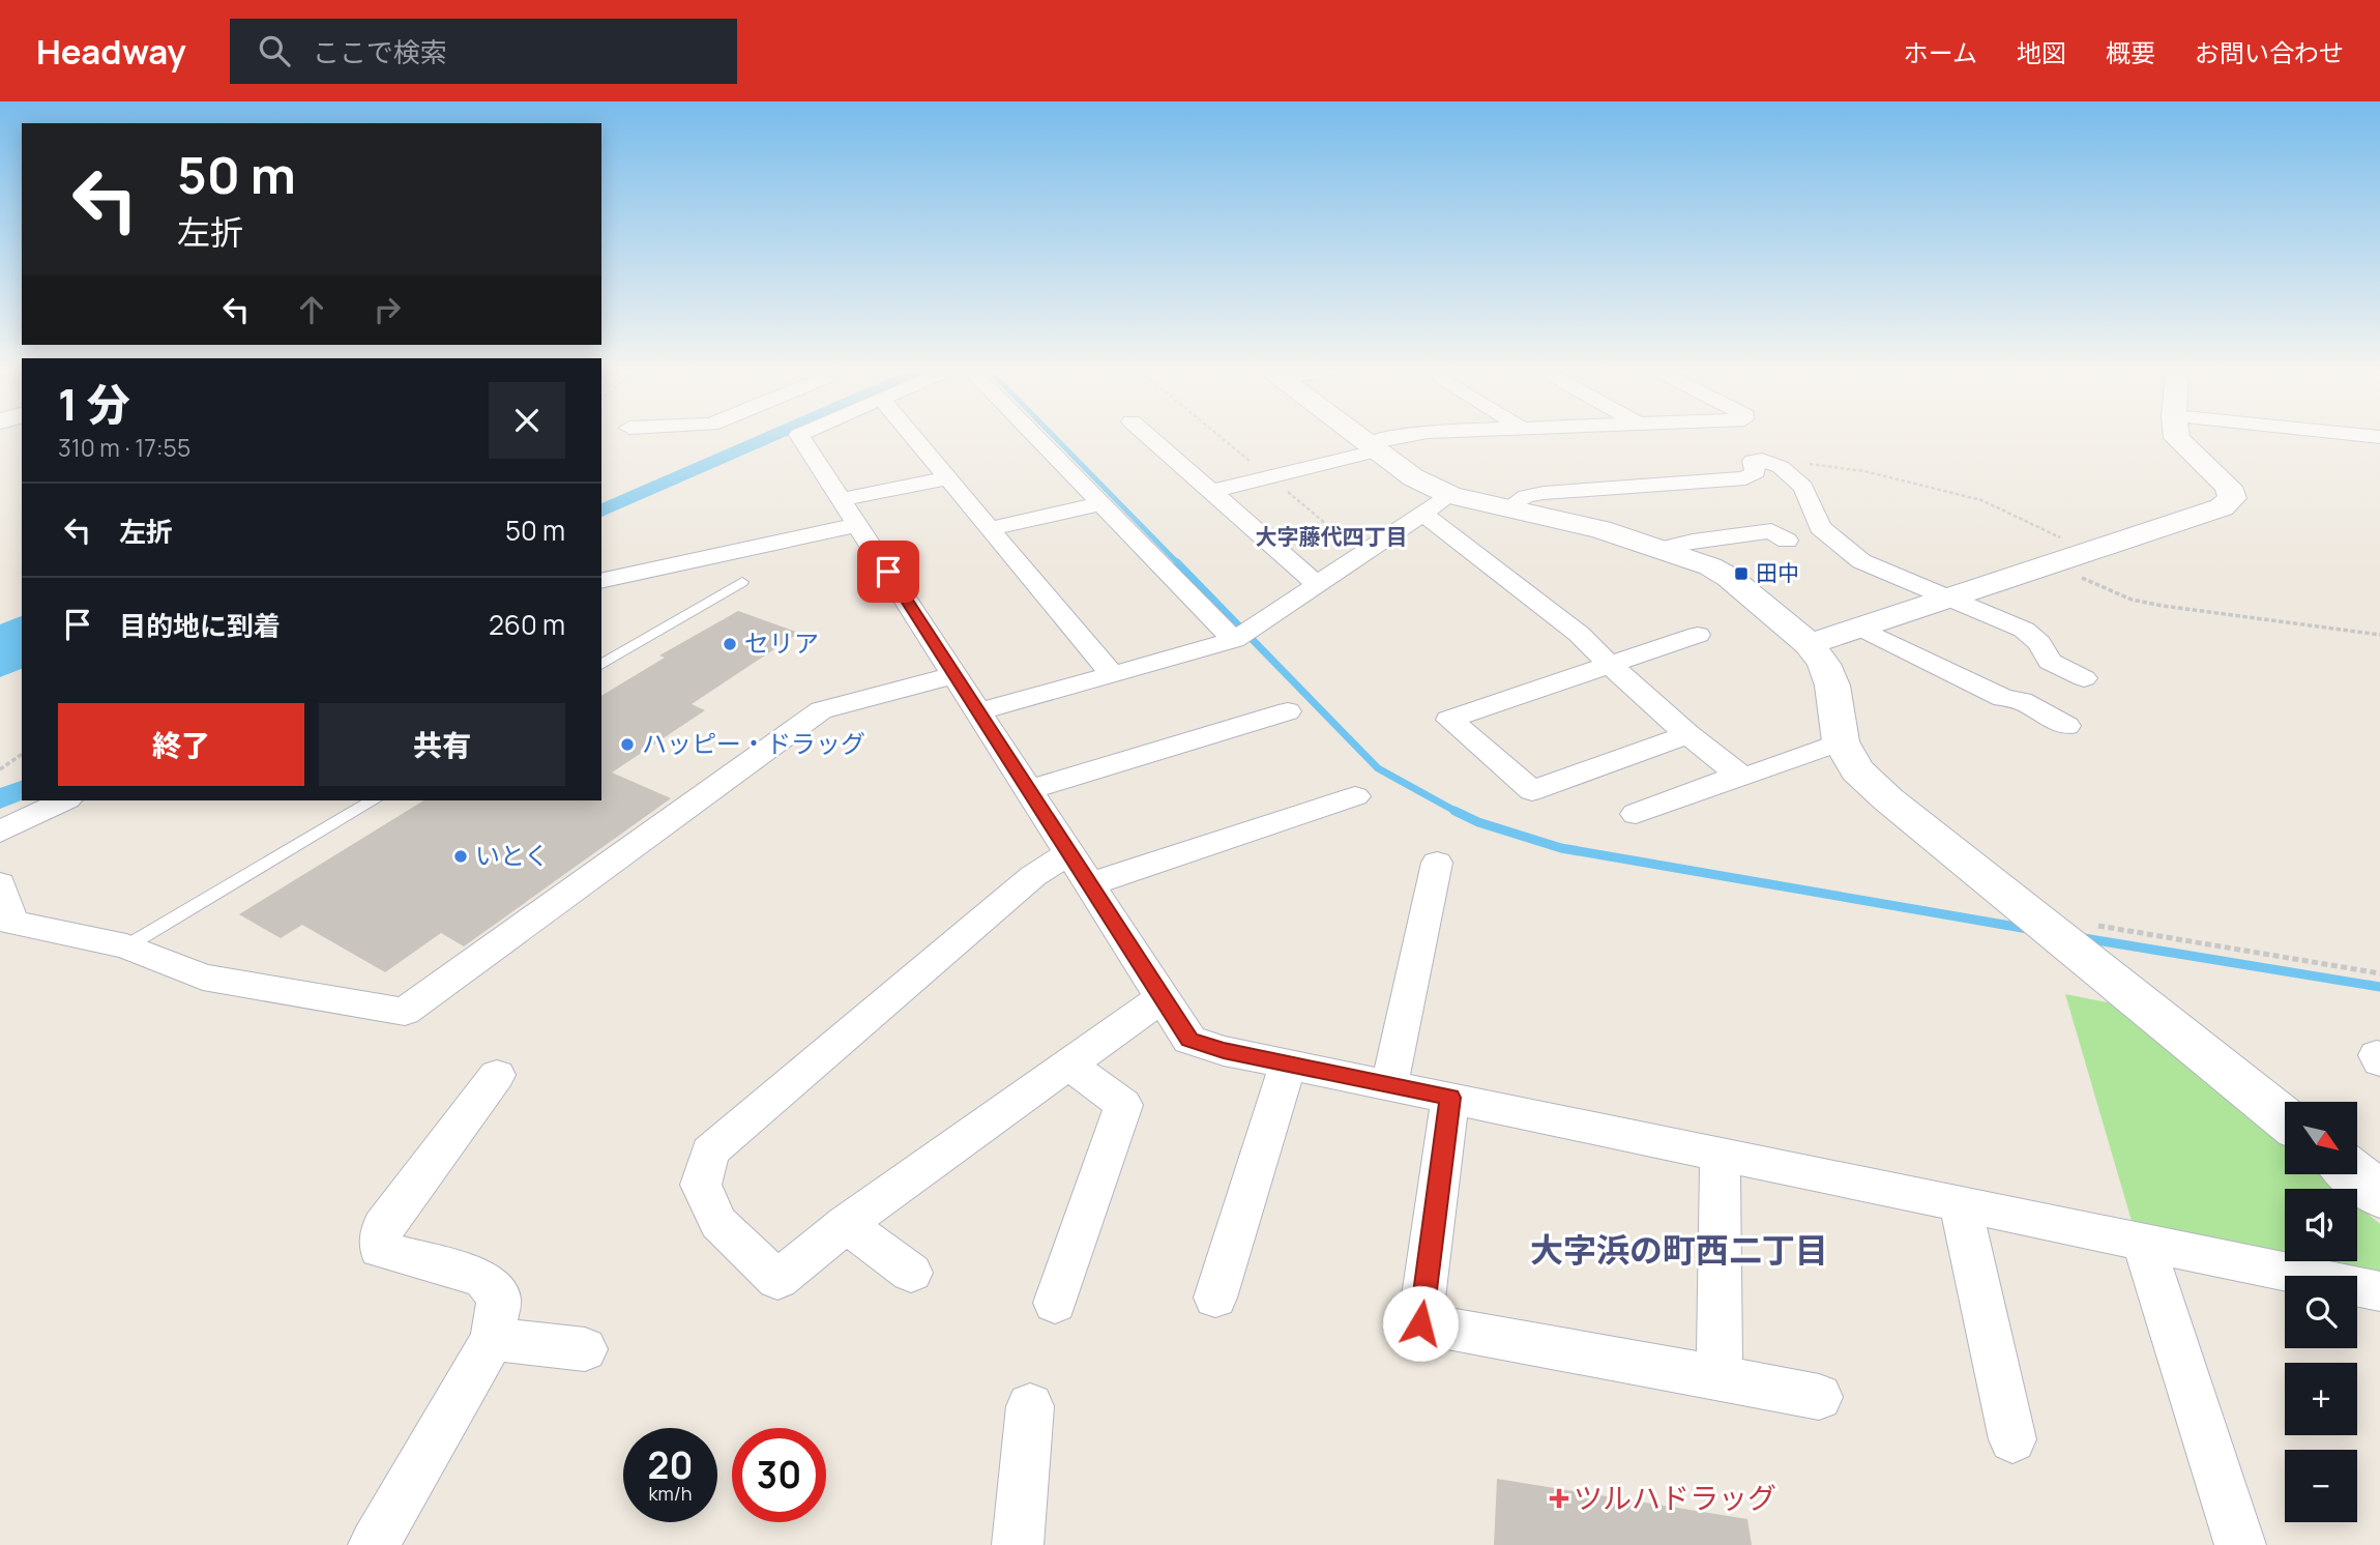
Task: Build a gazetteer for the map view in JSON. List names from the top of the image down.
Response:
{
  "districts": ["大字藤代四丁目", "大字浜の町西二丁目"],
  "places": {
    "transit": ["田中"],
    "other": ["セリア", "ハッピー・ドラッグ", "いとく"],
    "health": ["ツルハドラッグ"]
  },
  "north": "bottom right",
  "page": {
    "header": "Headway",
    "search": "ここで検索",
    "nav": [
      "ホーム",
      "地図",
      "概要",
      "お問い合わせ"
    ],
    "turn": ["50 m", "左折"],
    "heading": ["1 分", "310 m · 17:55"],
    "list": [
      {
        "name": "左折",
        "value": "50 m"
      },
      {
        "name": "目的地に到着",
        "value": "260 m"
      }
    ],
    "buttons": ["終了", "共有"],
    "map_buttons": ["+", "−"],
    "speed": "20 km/h",
    "limit": "30"
  }
}
